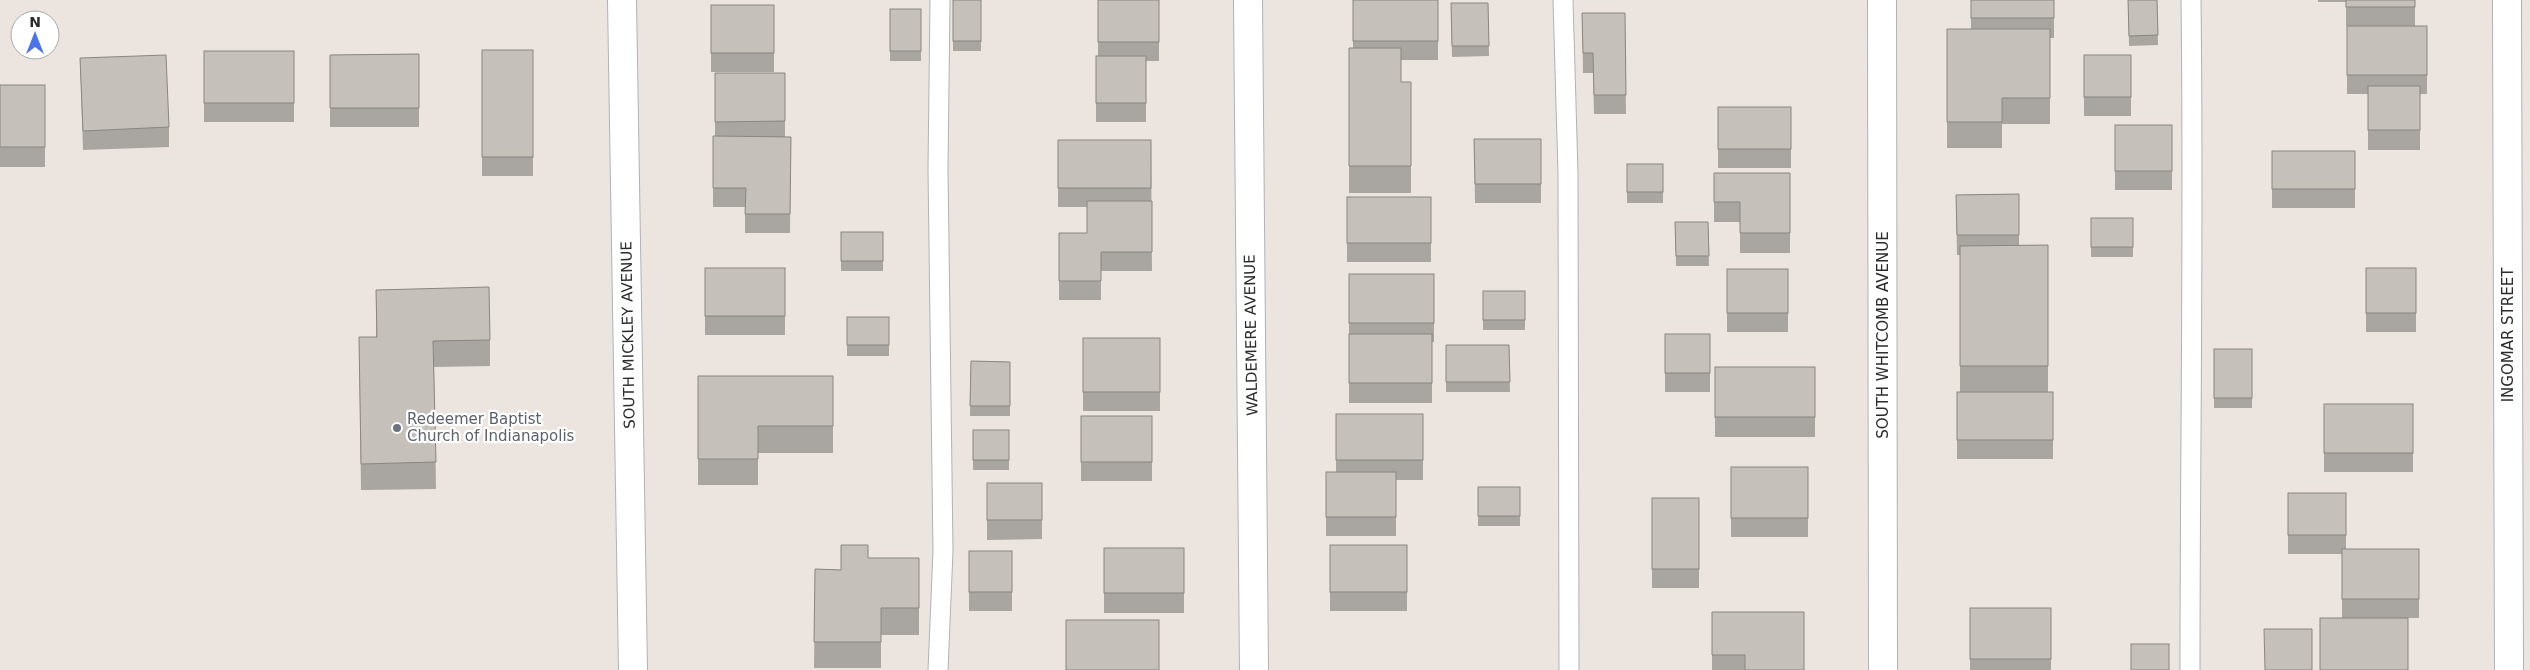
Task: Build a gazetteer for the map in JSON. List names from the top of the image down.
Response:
{
  "streets": {
    "street": [
      "SOUTH MICKLEY AVENUE",
      "WALDEMERE AVENUE",
      "SOUTH WHITCOMB AVENUE",
      "INGOMAR STREET"
    ]
  },
  "places": ["Redeemer Baptist Church of Indianapolis"],
  "north": "top"
}
